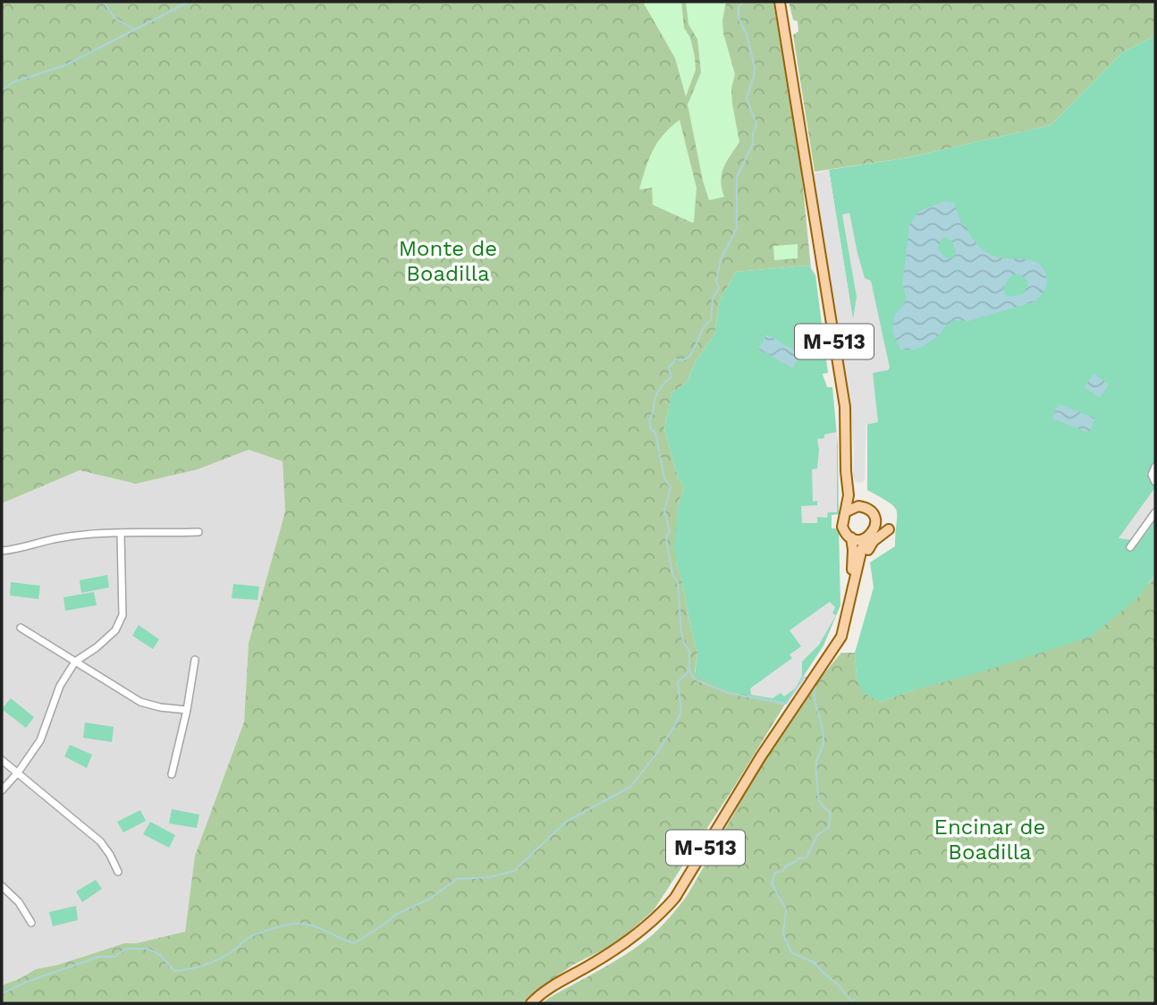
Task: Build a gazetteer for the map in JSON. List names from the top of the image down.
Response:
{
  "streets": {
    "main road": ["M-513"]
  },
  "parks": ["Monte de Boadilla", "Encinar de Boadilla"]
}
